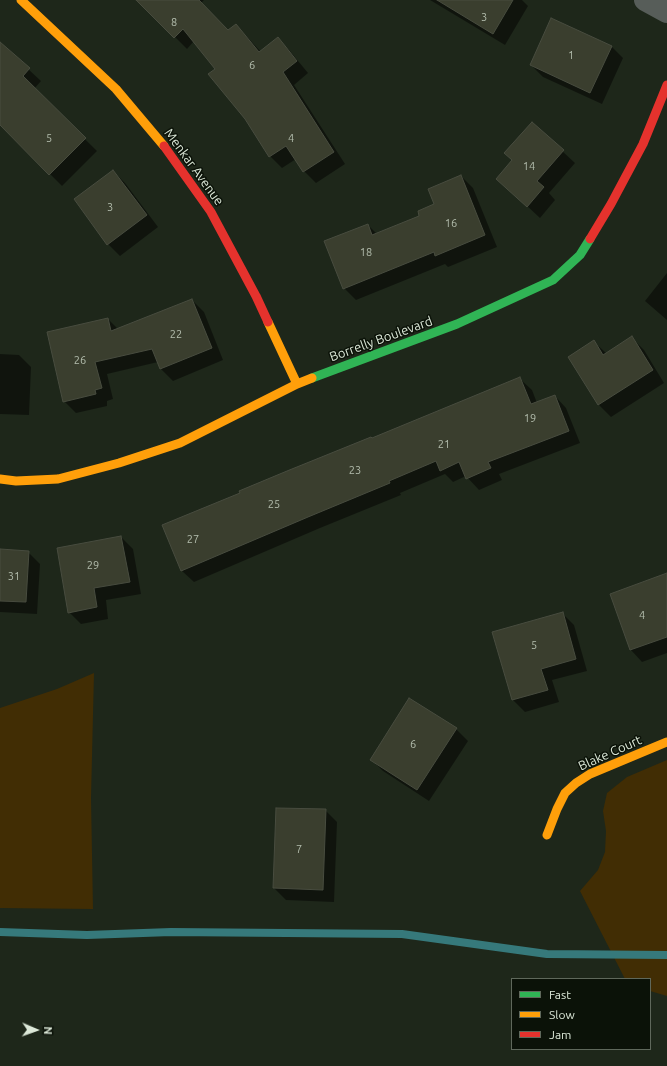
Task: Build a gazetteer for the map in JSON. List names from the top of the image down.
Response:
{
  "streets": {
    "street": ["Menkar Avenue", "Borrelly Boulevard", "Blake Court"]
  },
  "crossings": [
    ["Menkar Avenue", "Borrelly Boulevard"]
  ],
  "house_numbers": [
    "3",
    "8",
    "1",
    "6",
    "5",
    "4",
    "14",
    "3",
    "16",
    "18",
    "22",
    "26",
    "19",
    "21",
    "23",
    "25",
    "27",
    "29",
    "31",
    "4",
    "5",
    "6",
    "7"
  ],
  "legend": ["Fast", "Slow", "Jam"],
  "north": "right"
}
